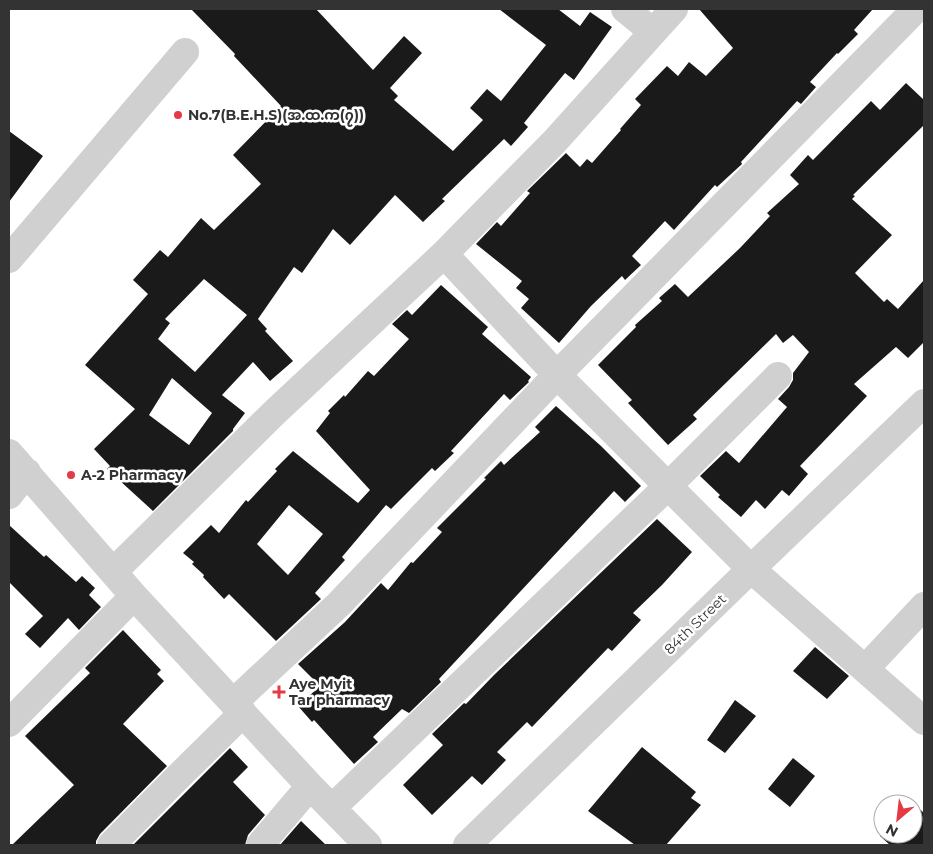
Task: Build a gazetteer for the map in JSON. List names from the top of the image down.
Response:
{
  "streets": {
    "street": ["84th Street"]
  },
  "places": {
    "other": ["No.7(B.E.H.S)(အ.ထ.က(၇))", "A-2 Pharmacy"],
    "health": ["Aye Myit Tar pharmacy"]
  },
  "north": "bottom left"
}
